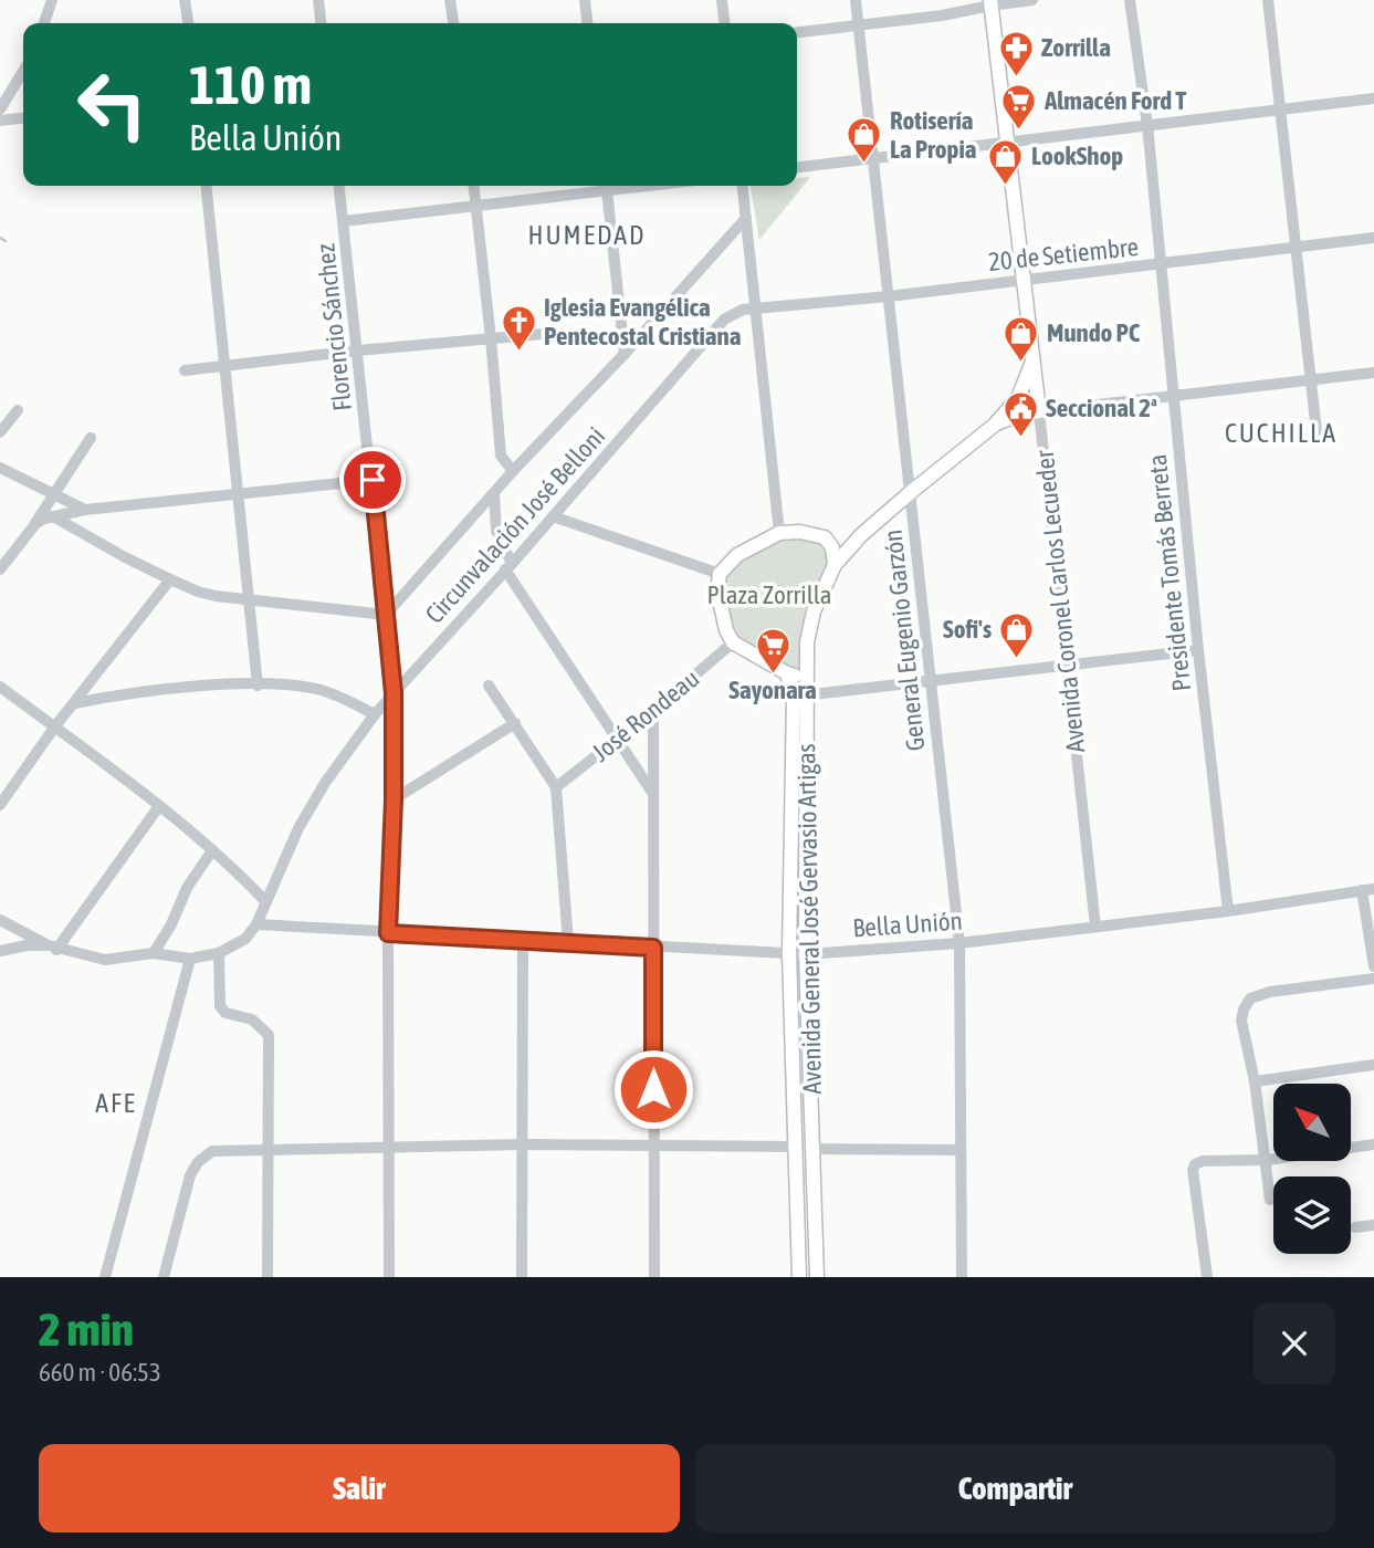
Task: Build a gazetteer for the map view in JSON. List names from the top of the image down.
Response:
{
  "streets": {
    "main road": ["Avenida Coronel Carlos Lecueder", "Avenida General José Gervasio Artigas"],
    "street": [
      "20 de Setiembre",
      "Florencio Sánchez",
      "Circunvalación José Belloni",
      "Presidente Tomás Berreta",
      "General Eugenio Garzón",
      "José Rondeau",
      "Bella Unión"
    ]
  },
  "crossings": [
    ["20 de Setiembre", "Circunvalación José Belloni"],
    ["20 de Setiembre", "Presidente Tomás Berreta"],
    ["20 de Setiembre", "Avenida Coronel Carlos Lecueder"],
    ["20 de Setiembre", "General Eugenio Garzón"],
    ["Florencio Sánchez", "Circunvalación José Belloni"],
    ["Florencio Sánchez", "Bella Unión"],
    ["Circunvalación José Belloni", "Bella Unión"],
    ["Presidente Tomás Berreta", "Bella Unión"],
    ["Avenida Coronel Carlos Lecueder", "Bella Unión"],
    ["General Eugenio Garzón", "Bella Unión"],
    ["Avenida General José Gervasio Artigas", "Bella Unión"]
  ],
  "districts": ["HUMEDAD", "CUCHILLA", "AFE"],
  "parks": ["Plaza Zorrilla"],
  "places": {
    "pharmacy": ["Zorrilla"],
    "supermarket": ["Almacén Ford T", "Sayonara"],
    "shop": [
      "Rotisería La Propia",
      "LookShop",
      "Mundo PC",
      "Sofi's"
    ],
    "church": ["Iglesia Evangélica Pentecostal Cristiana"],
    "public building": ["Seccional 2ª"]
  },
  "north": "top left",
  "page": {
    "turn": ["110 m", "Bella Unión"],
    "heading": ["2 min", "660 m · 06:53"],
    "buttons": ["Salir", "Compartir"]
  }
}
